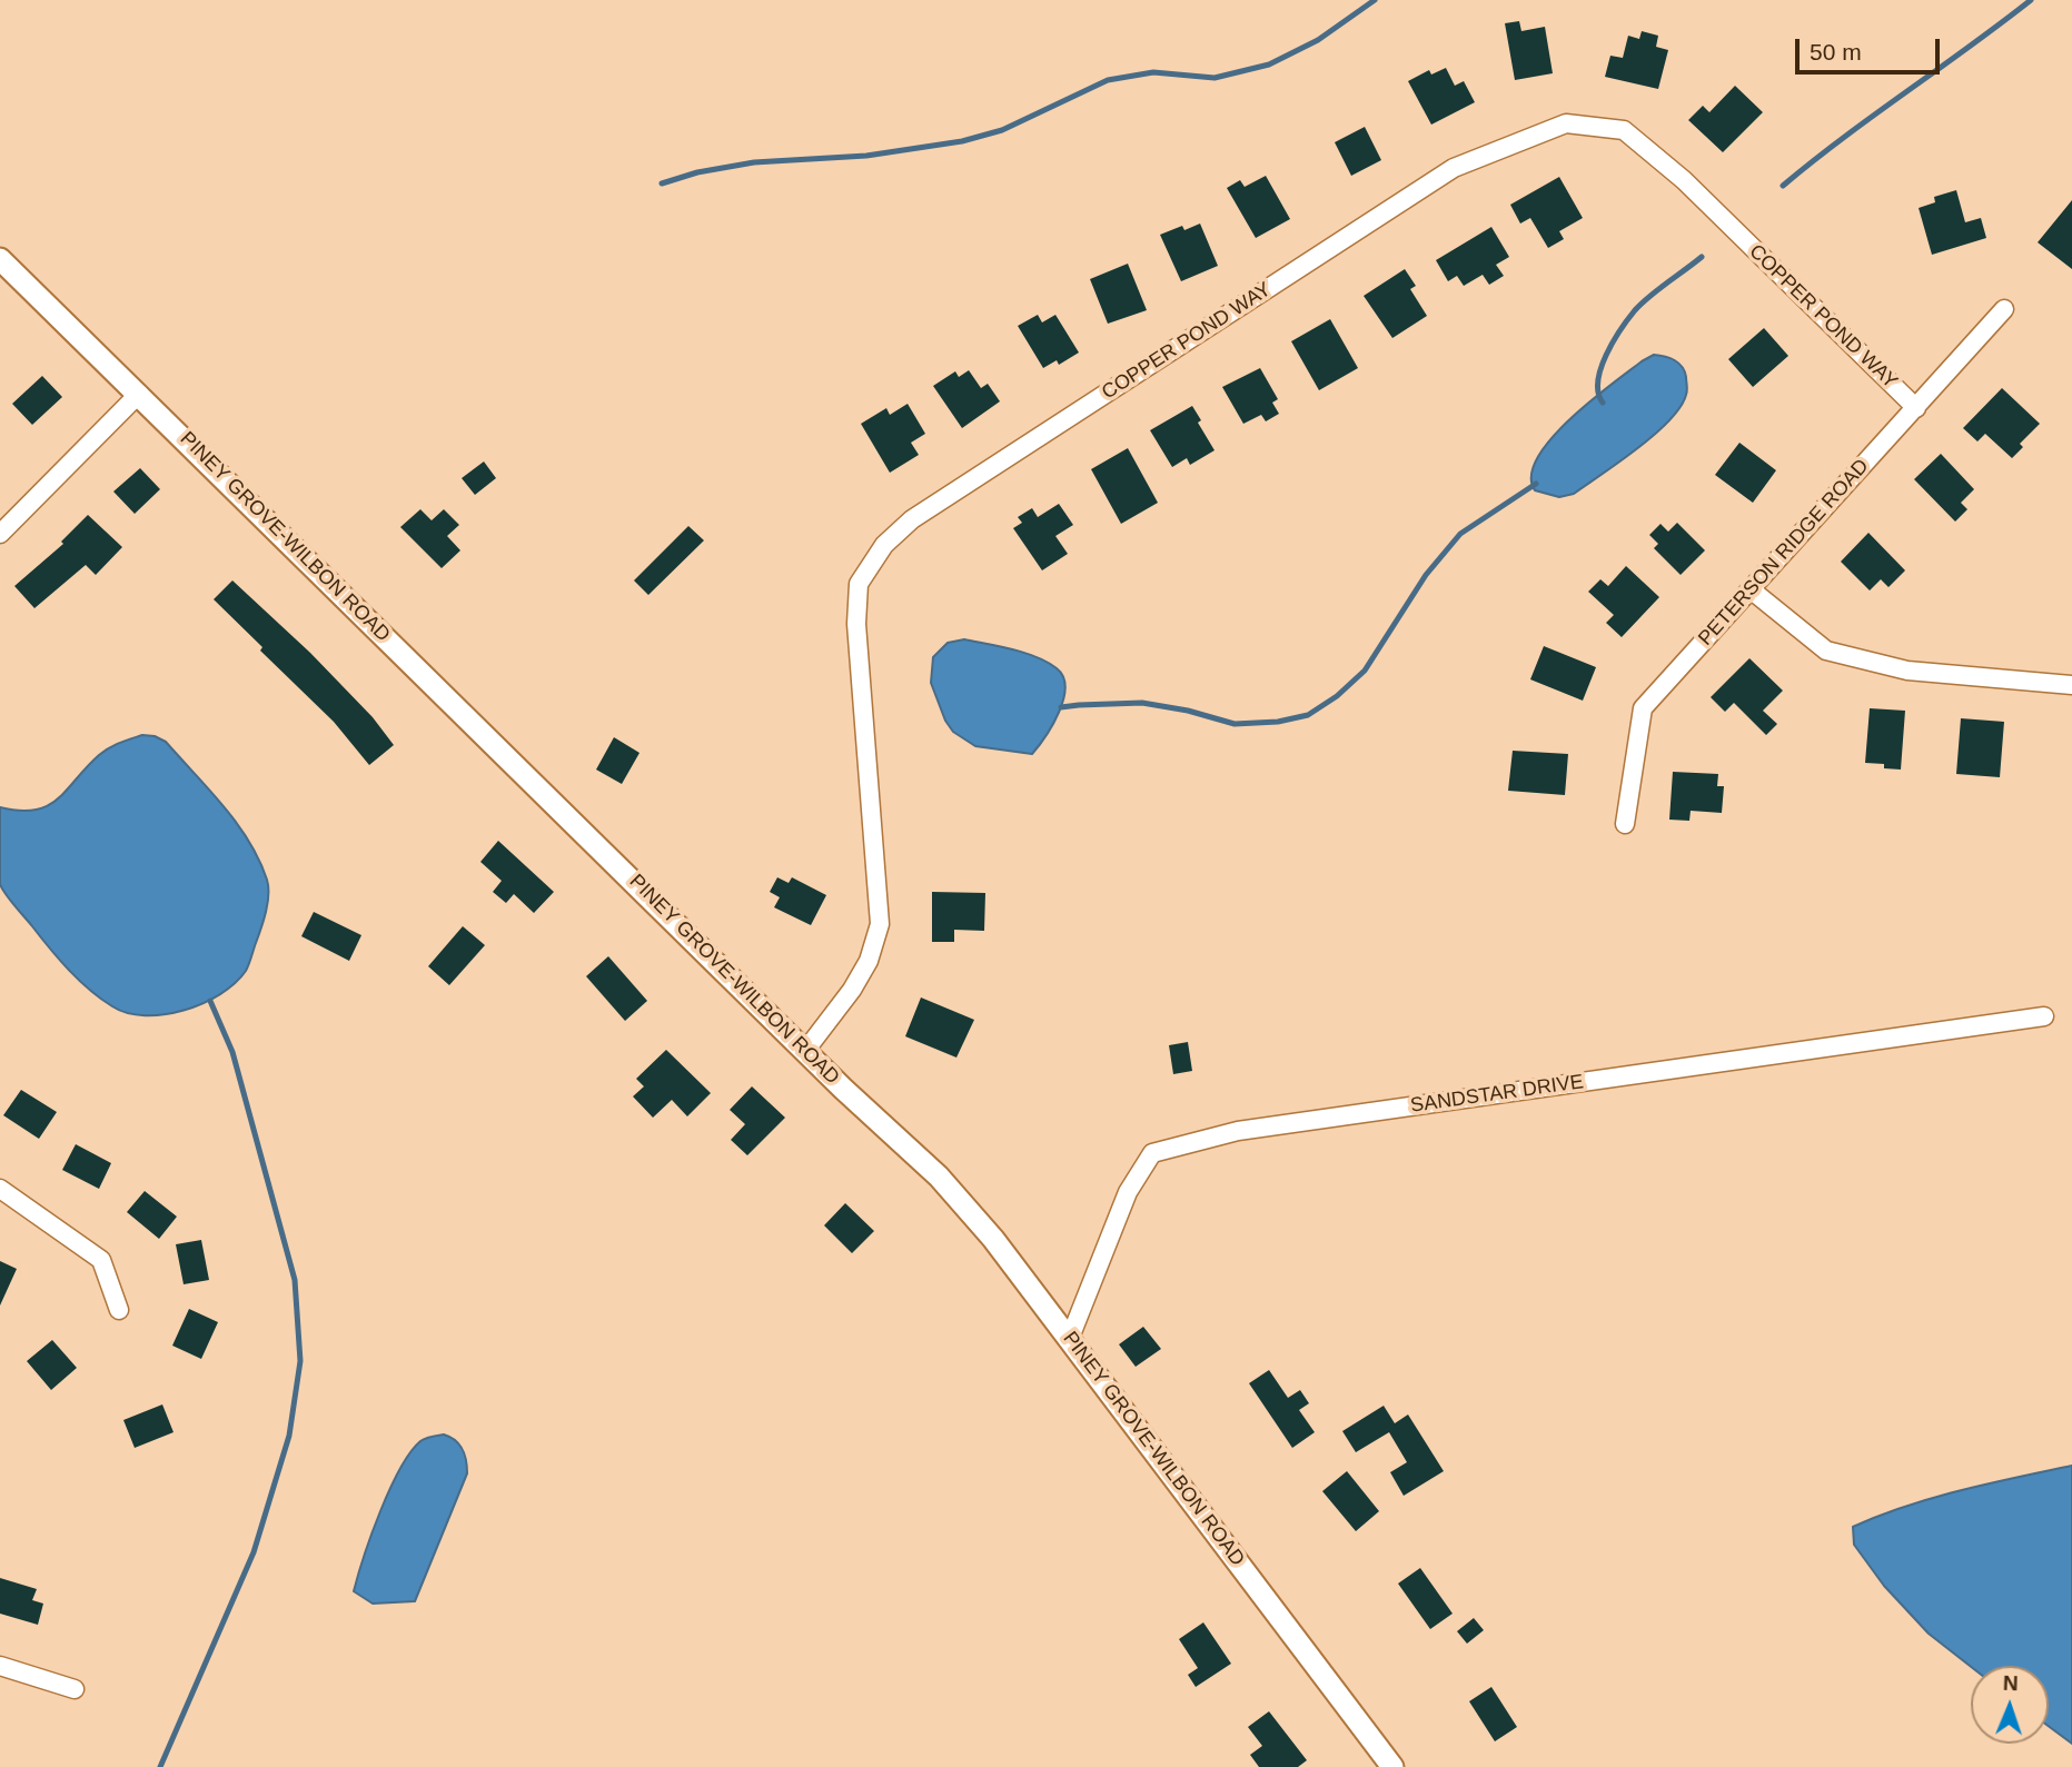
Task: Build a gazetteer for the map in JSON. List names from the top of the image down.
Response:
{
  "streets": {
    "street": [
      "COPPER POND WAY",
      "PINEY GROVE-WILBON ROAD",
      "PETERSON RIDGE ROAD",
      "SANDSTAR DRIVE"
    ]
  },
  "crossings": [
    ["COPPER POND WAY", "PINEY GROVE-WILBON ROAD"],
    ["COPPER POND WAY", "PETERSON RIDGE ROAD"],
    ["PINEY GROVE-WILBON ROAD", "SANDSTAR DRIVE"]
  ],
  "scale_bar": "50 m",
  "north": "top"
}
